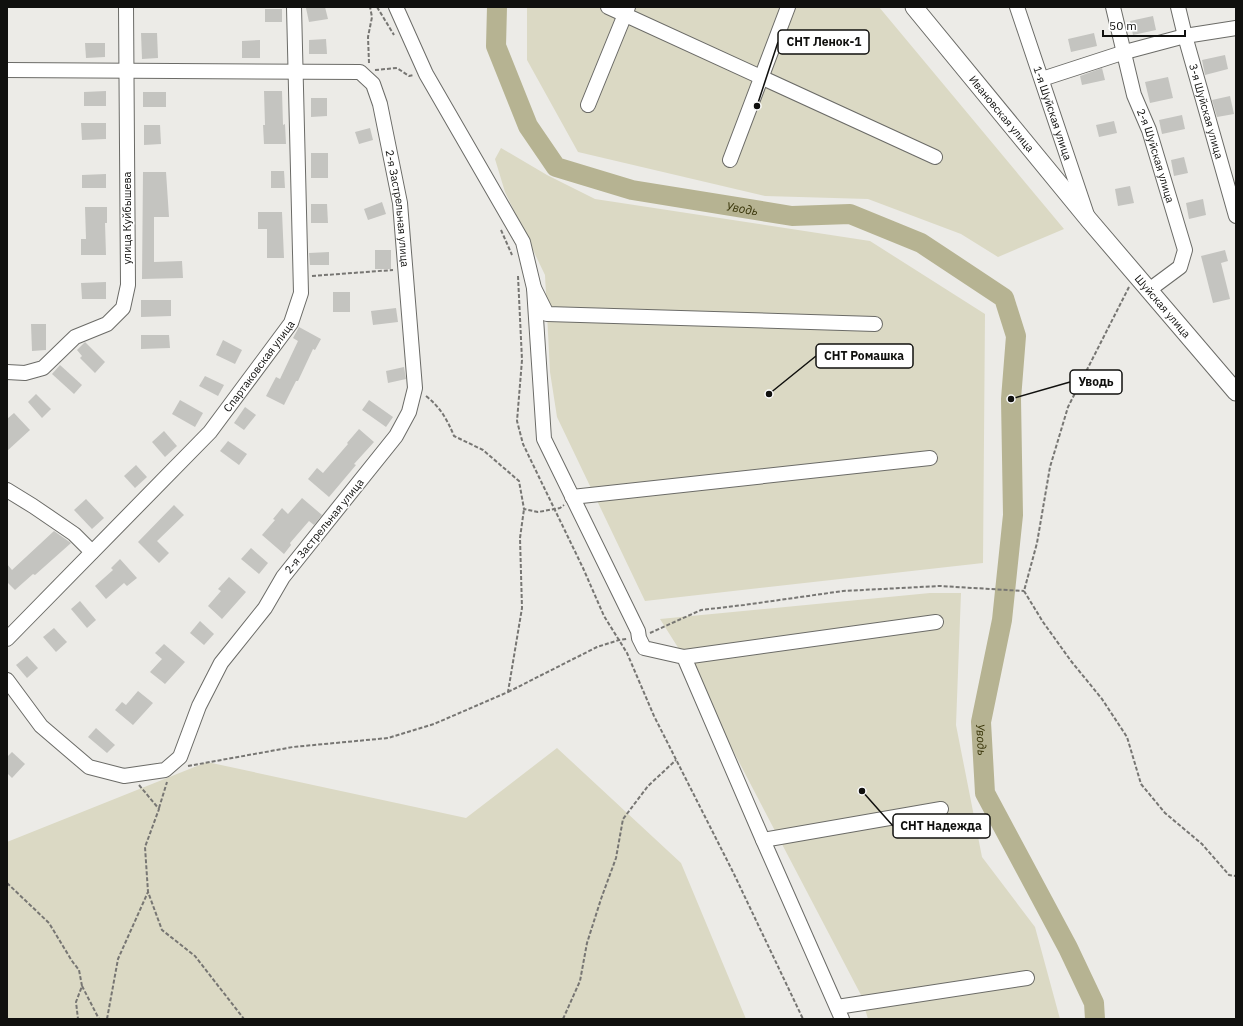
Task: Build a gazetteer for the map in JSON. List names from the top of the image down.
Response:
{
  "streets": {
    "main road": ["Ивановская улица", "Шуйская улица"],
    "street": [
      "3-я Шуйская улица",
      "1-я Шуйская улица",
      "2-я Шуйская улица",
      "2-я Застрельная улица",
      "улица Куйбышева",
      "Спартаковская улица"
    ]
  },
  "crossings": [
    ["Ивановская улица", "1-я Шуйская улица"],
    ["Ивановская улица", "Шуйская улица"],
    ["1-я Шуйская улица", "Шуйская улица"],
    ["2-я Шуйская улица", "Шуйская улица"]
  ],
  "water": ["Уводь"],
  "places": [
    "СНТ Ленок-1",
    "СНТ Ромашка",
    "Уводь",
    "СНТ Надежда"
  ],
  "scale_bar": "50 m"
}
